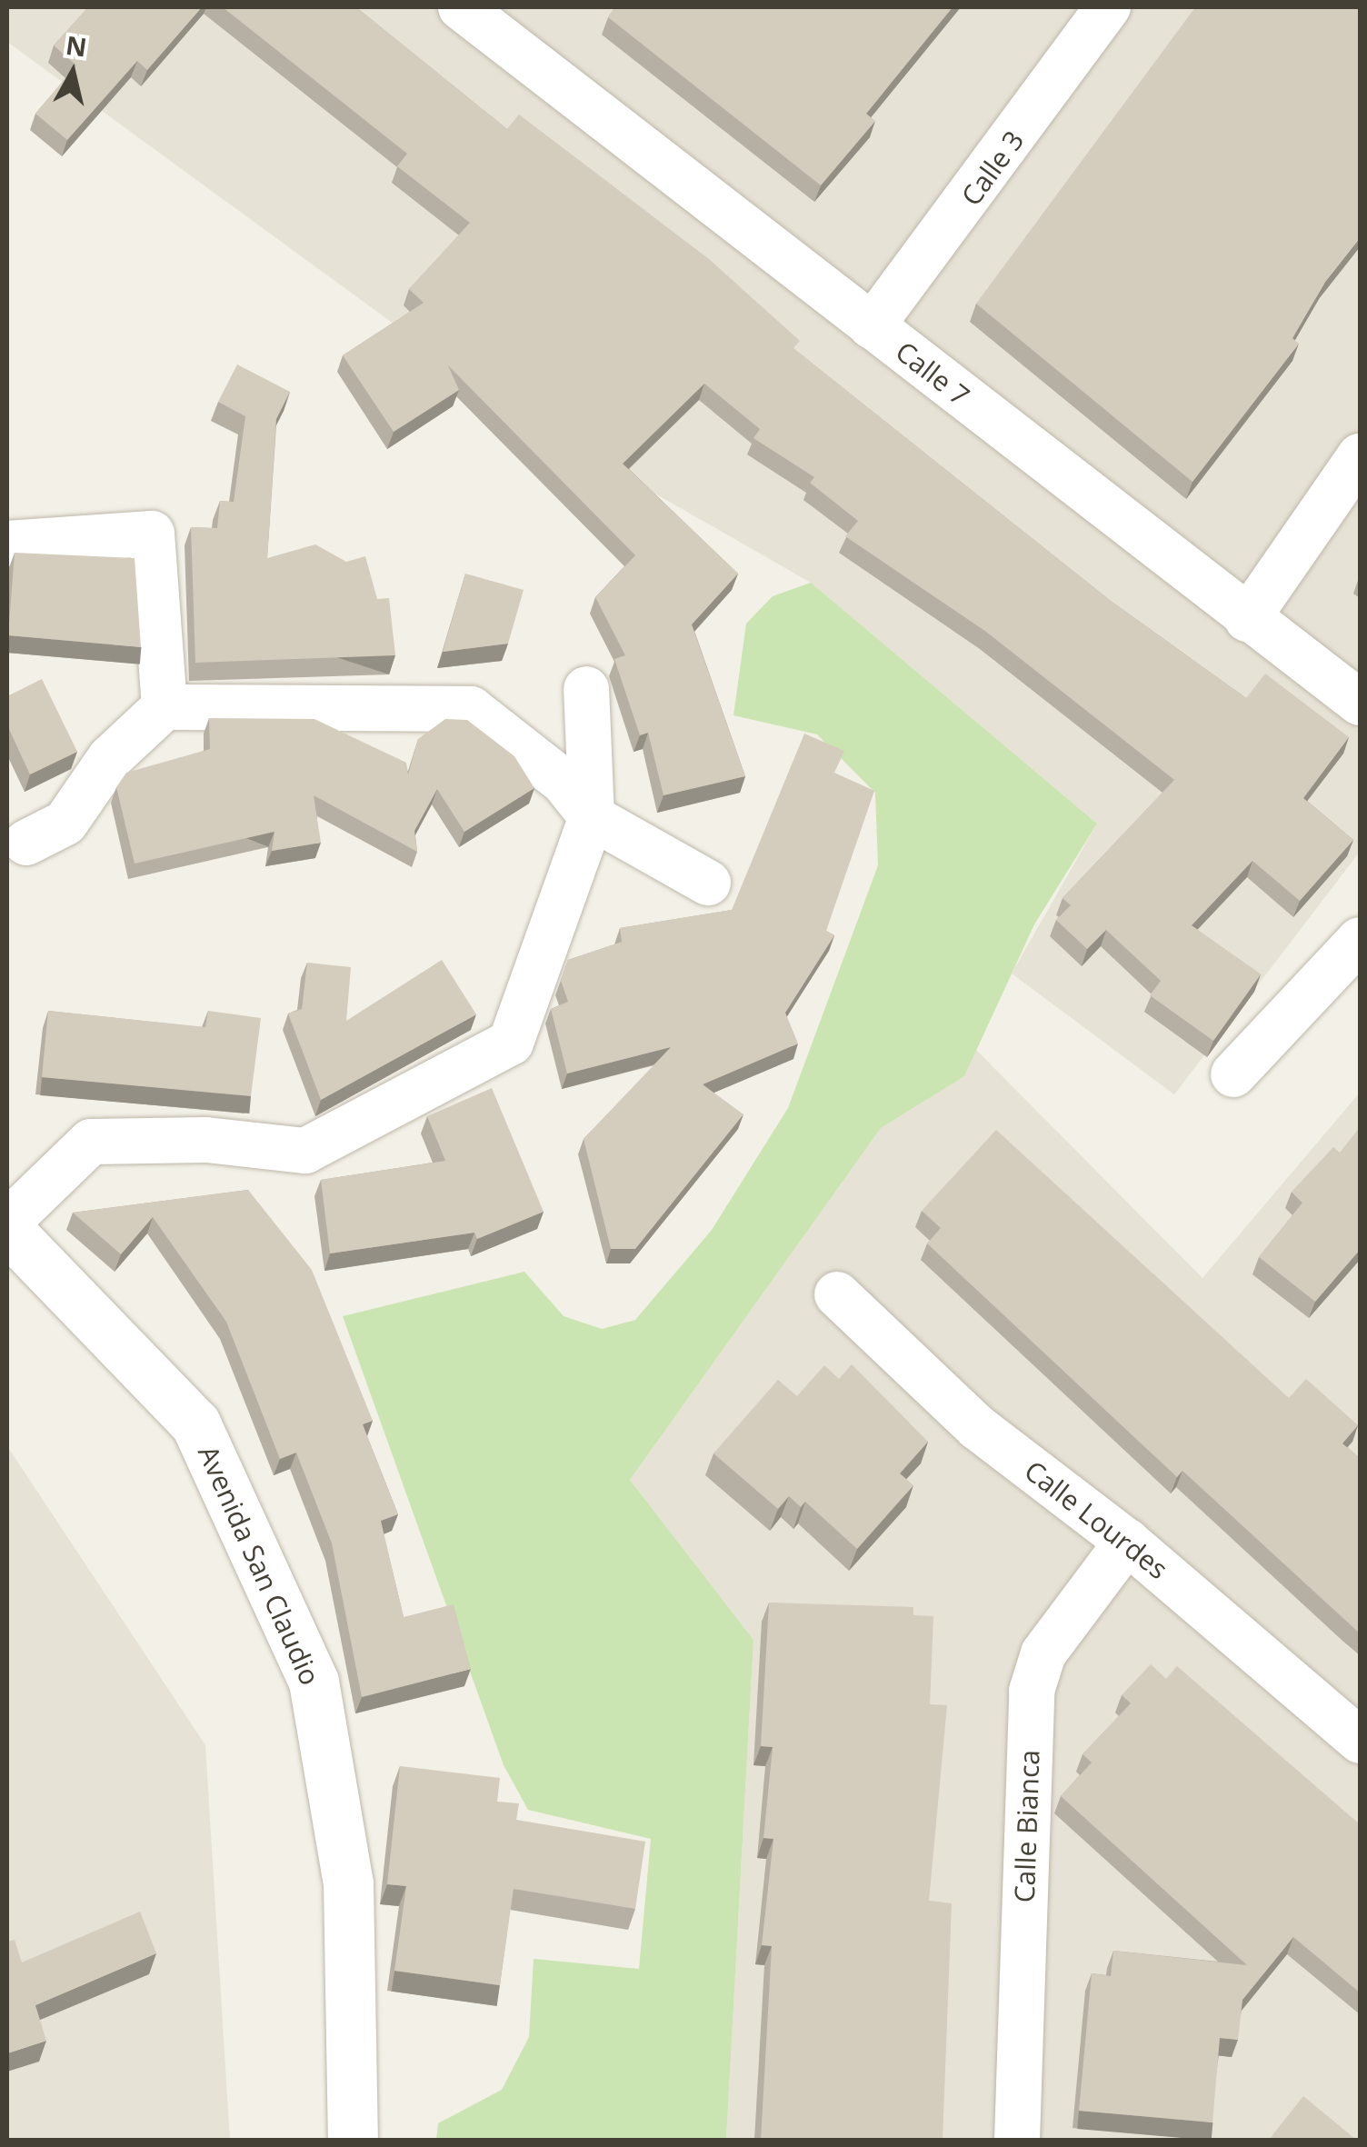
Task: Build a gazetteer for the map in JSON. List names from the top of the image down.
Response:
{
  "streets": {
    "street": [
      "Calle 3",
      "Calle 7",
      "Calle Lourdes",
      "Avenida San Claudio",
      "Calle Bianca"
    ]
  },
  "crossings": [
    ["Calle 3", "Calle 7"],
    ["Calle Lourdes", "Calle Bianca"]
  ],
  "north": "top"
}
